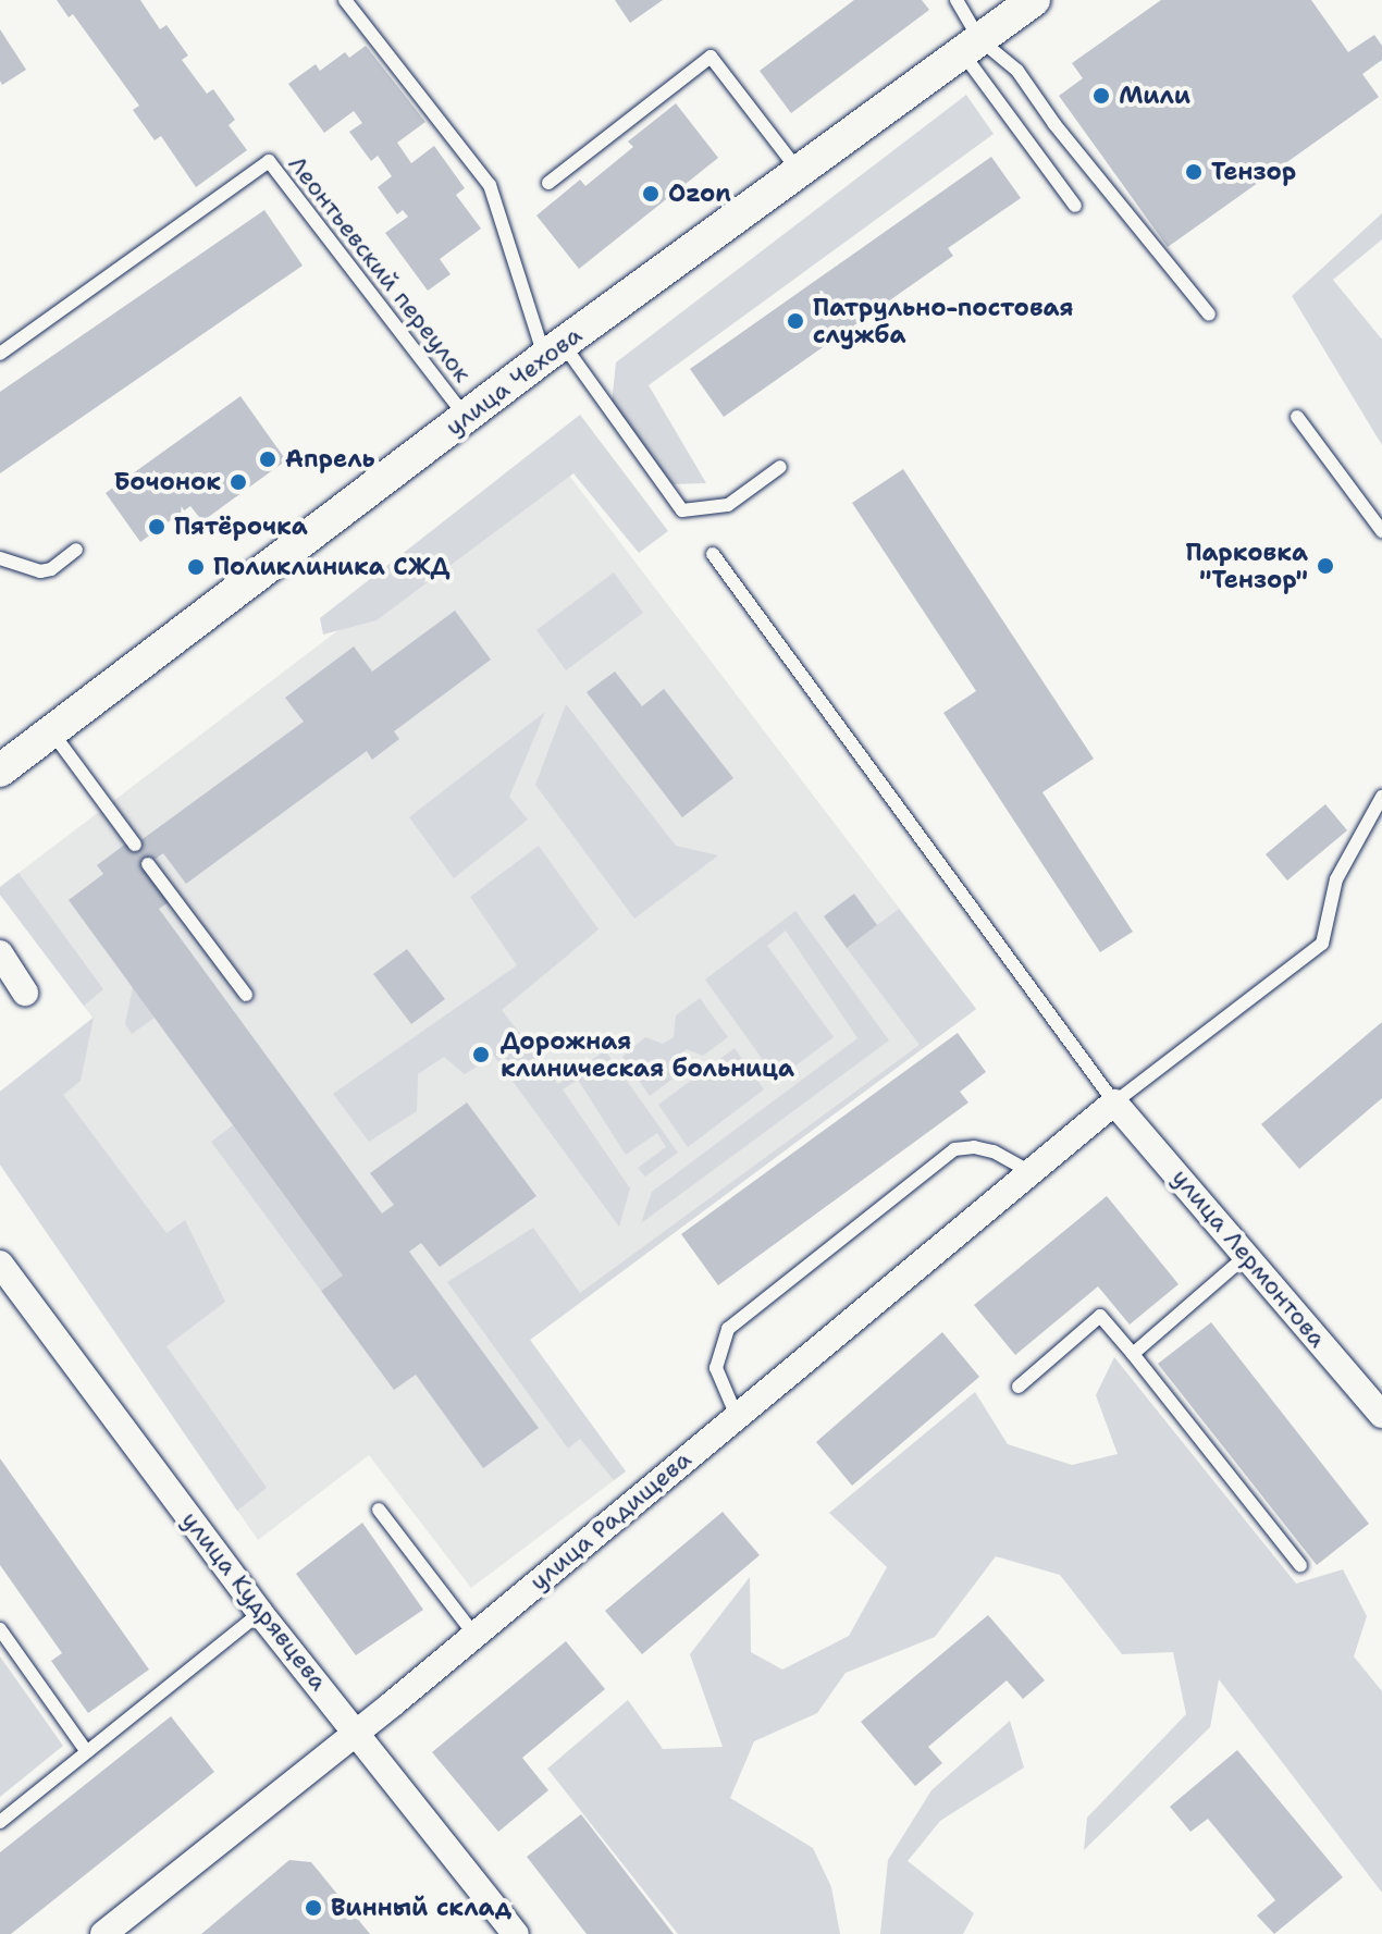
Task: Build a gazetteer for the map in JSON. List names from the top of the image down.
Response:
{
  "streets": {
    "street": [
      "улица Чехова",
      "улица Лермонтова",
      "улица Радищева",
      "улица Кудрявцева"
    ],
    "lane": ["Леонтьевский переулок"]
  },
  "crossings": [
    ["Леонтьевский переулок", "улица Чехова"],
    ["улица Лермонтова", "улица Радищева"],
    ["улица Радищева", "улица Кудрявцева"]
  ],
  "places": [
    "Мили",
    "Тензор",
    "Ozon",
    "Патрульно-постовая служба",
    "Апрель",
    "Бочонок",
    "Пятёрочка",
    "Парковка \"Тензор\"",
    "Поликлиника СЖД",
    "Дорожная клиническая больница",
    "Винный склад"
  ]
}
